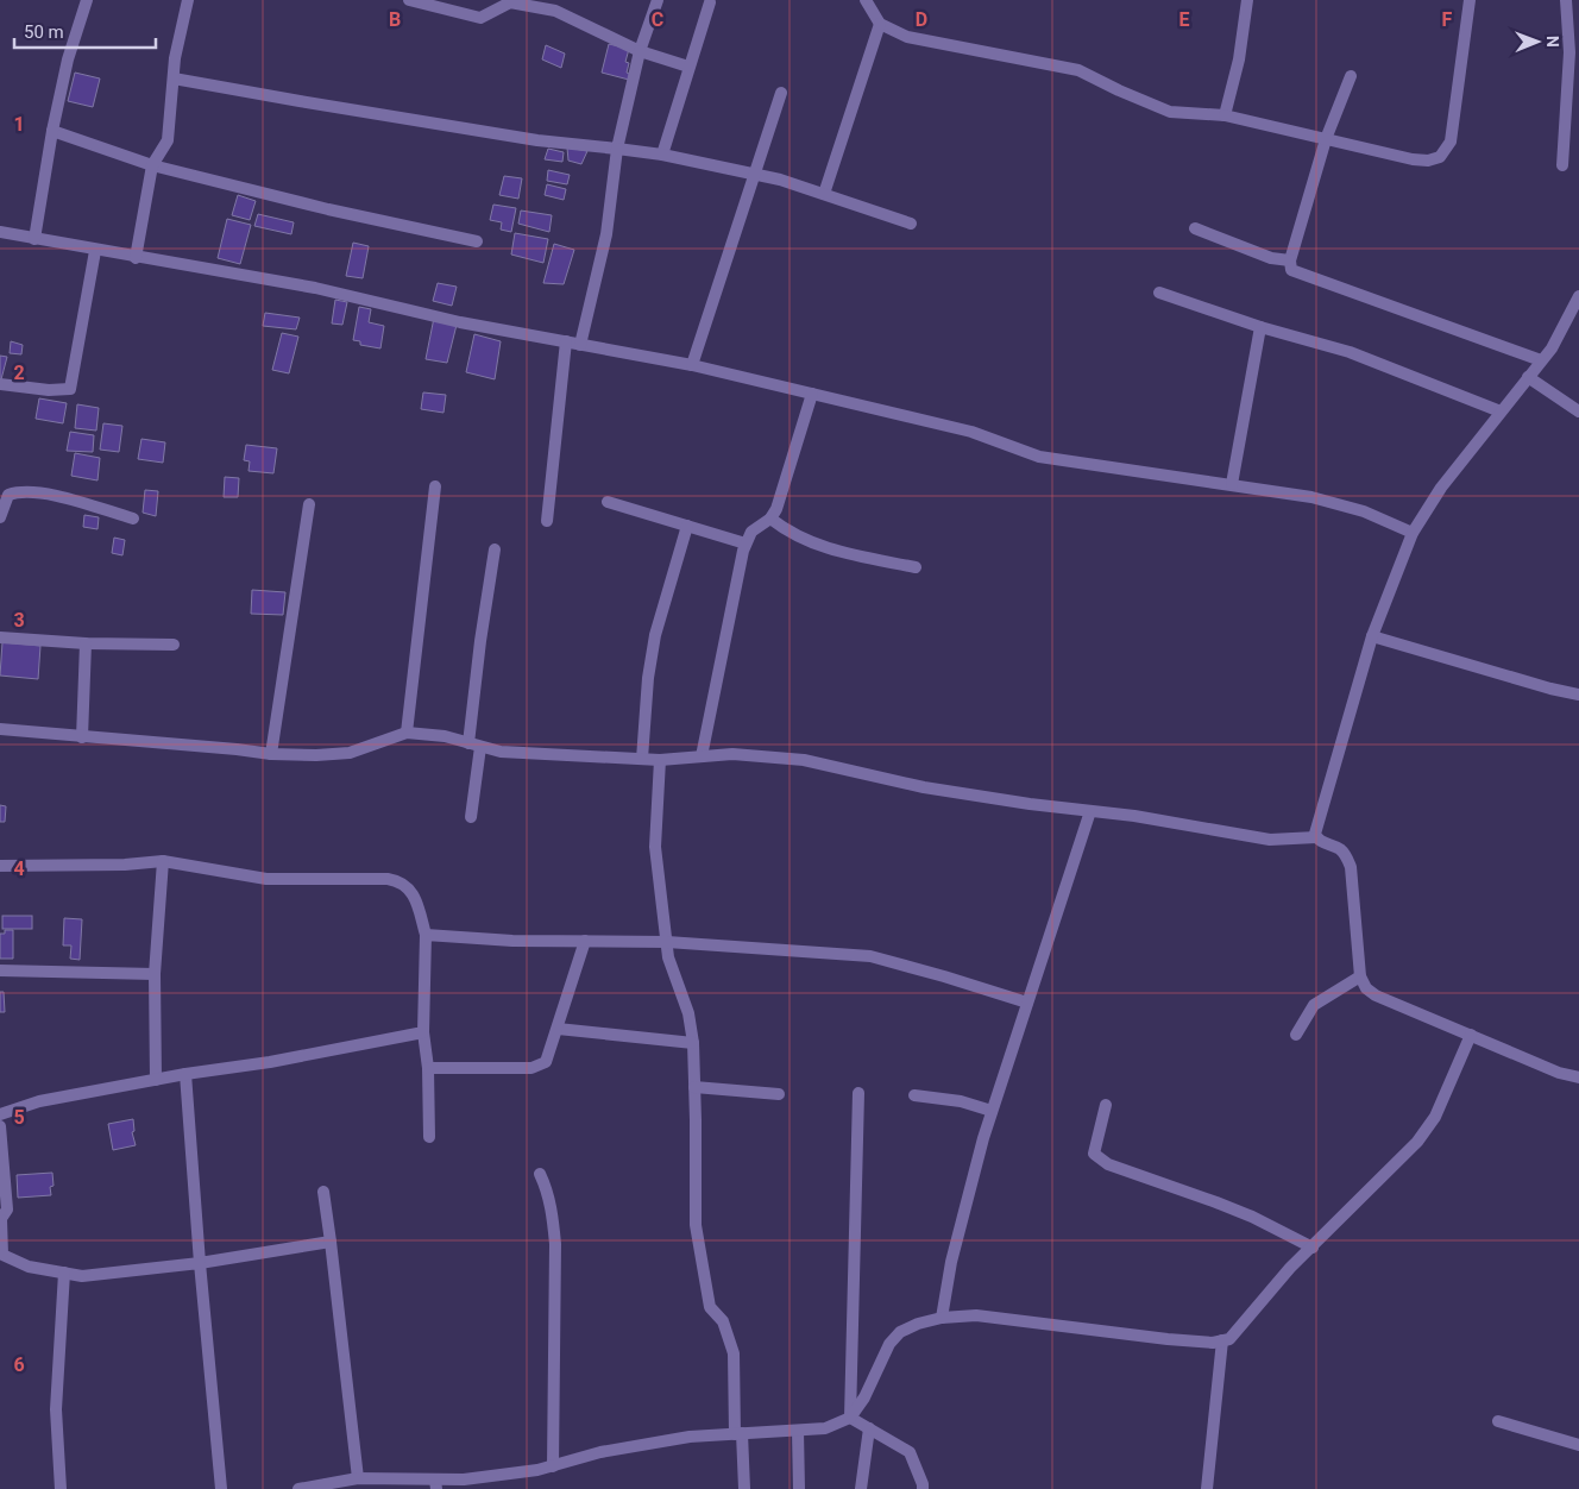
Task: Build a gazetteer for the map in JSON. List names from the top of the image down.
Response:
{
  "scale_bar": "50 m",
  "north": "right",
  "grid": {
    "columns": [
      "B",
      "C",
      "D",
      "E",
      "F"
    ],
    "rows": [
      "1",
      "2",
      "3",
      "4",
      "5",
      "6"
    ]
  }
}
